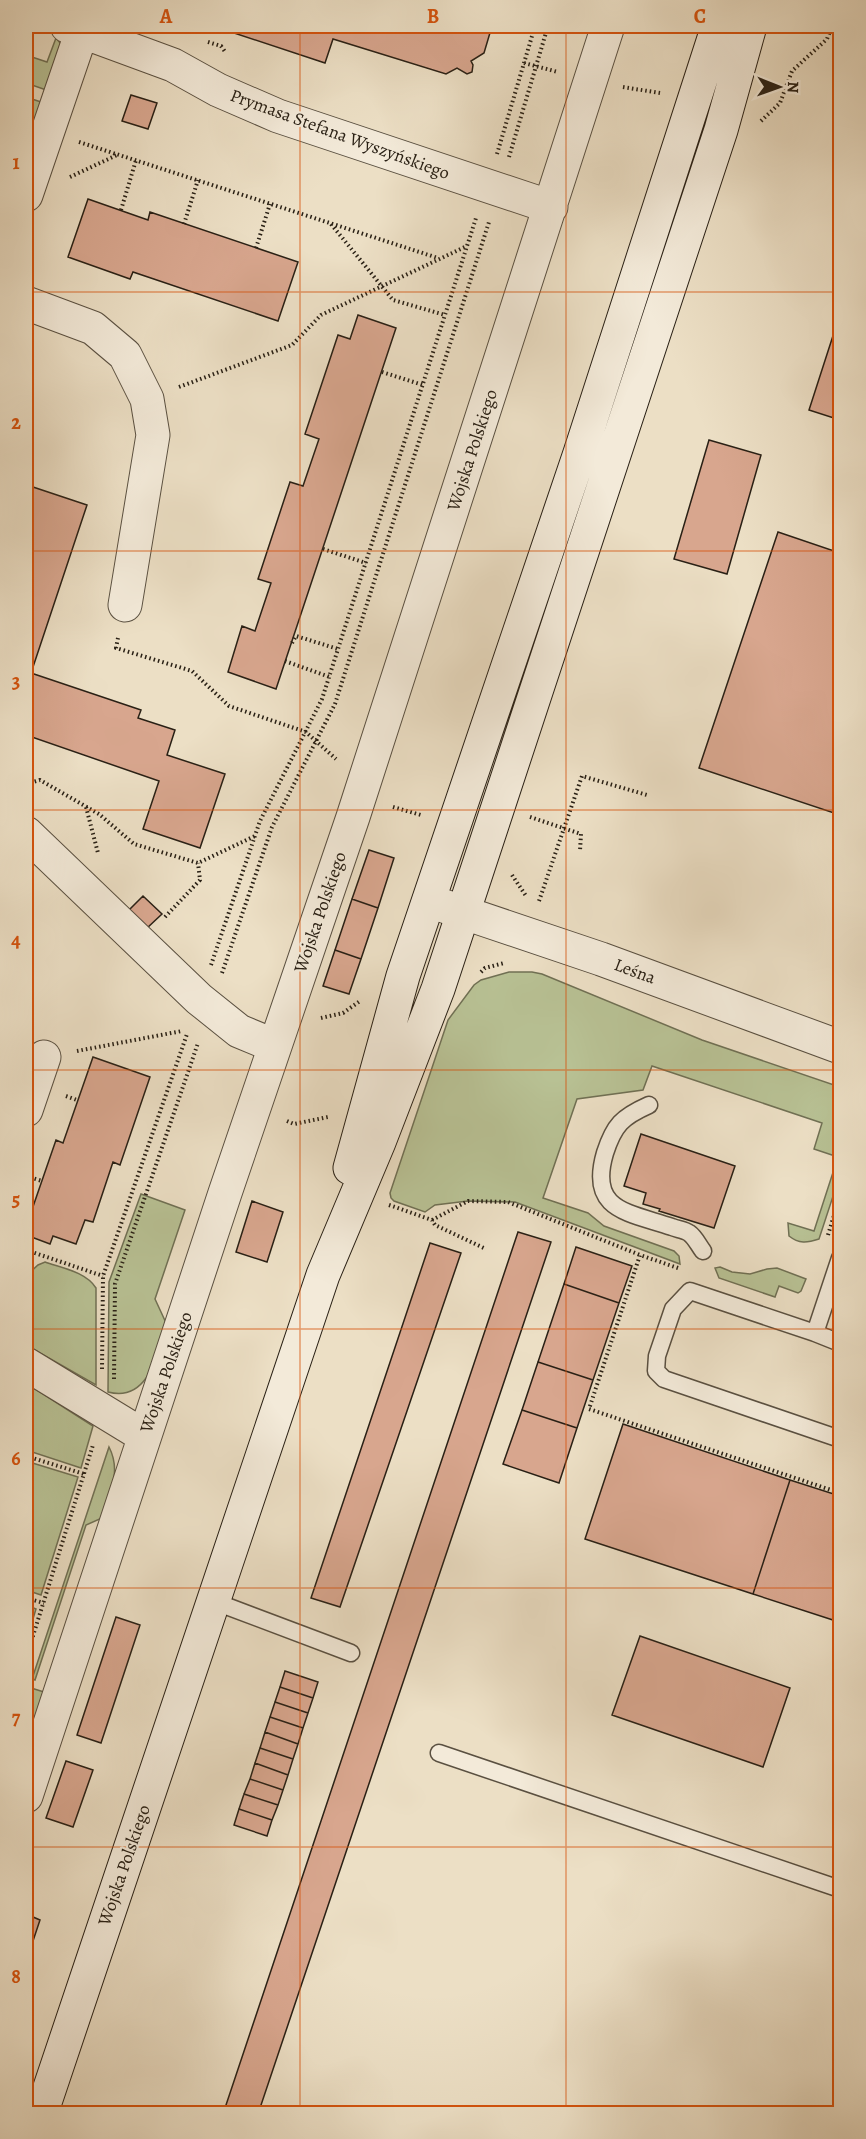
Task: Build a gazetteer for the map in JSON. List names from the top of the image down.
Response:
{
  "streets": {
    "street": ["Prymasa Stefana Wyszyńskiego", "Wojska Polskiego", "Leśna"]
  },
  "crossings": [
    ["Prymasa Stefana Wyszyńskiego", "Wojska Polskiego"],
    ["Wojska Polskiego", "Leśna"]
  ],
  "north": "right",
  "grid": {
    "columns": ["A", "B", "C"],
    "rows": [
      "1",
      "2",
      "3",
      "4",
      "5",
      "6",
      "7",
      "8"
    ]
  }
}
